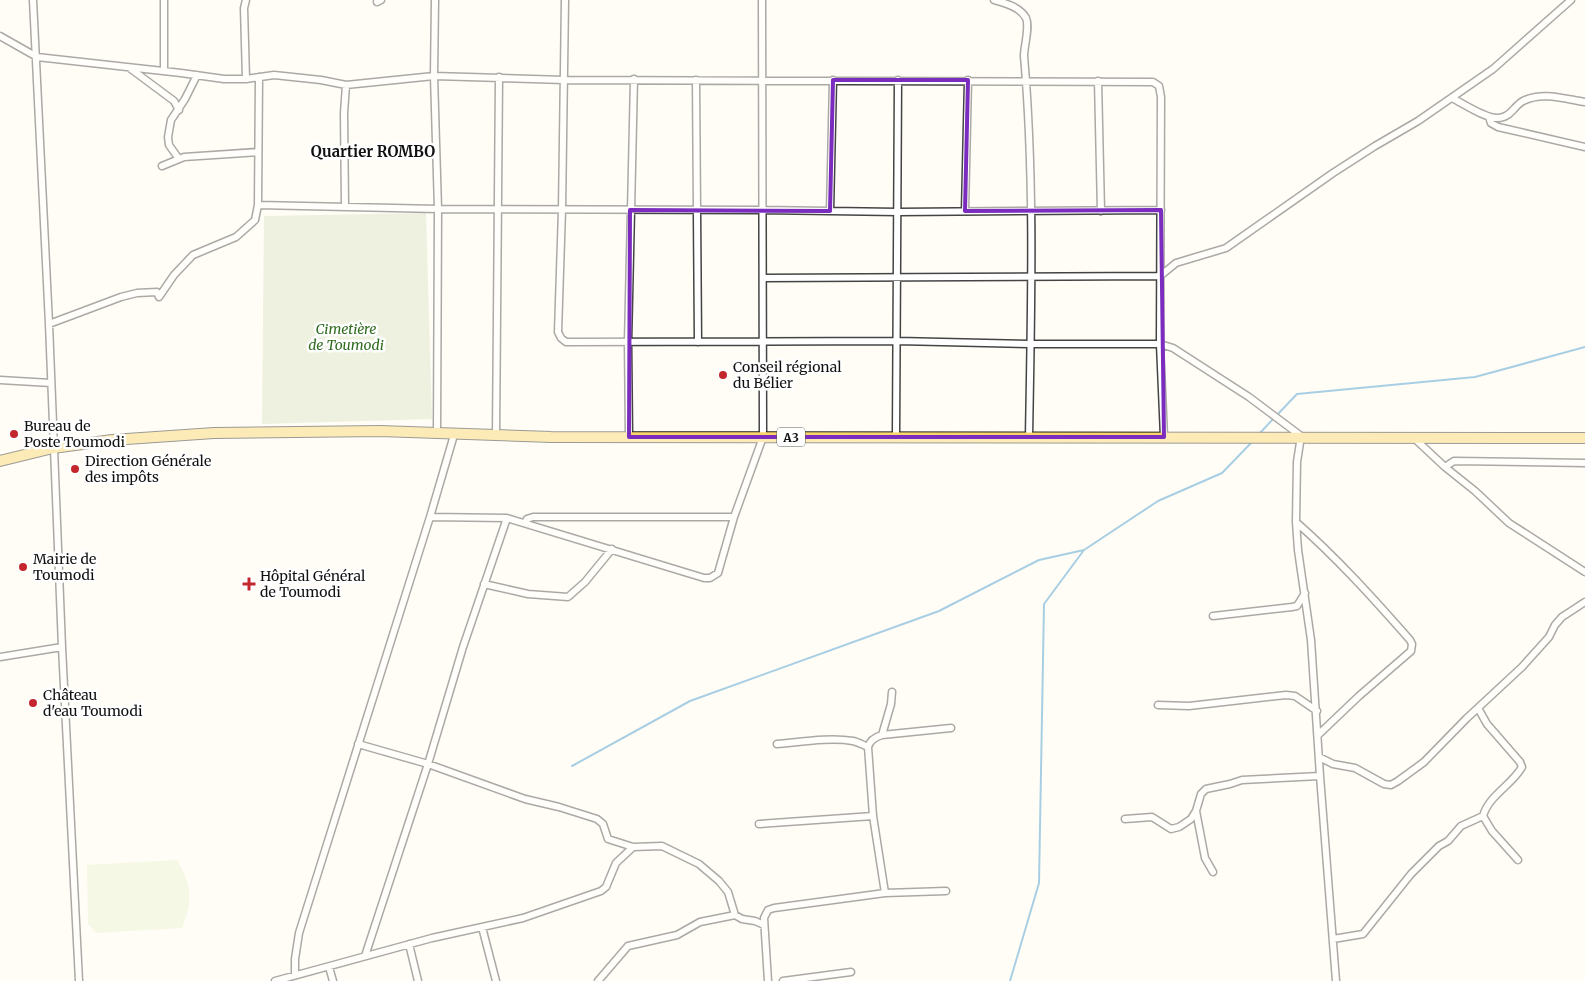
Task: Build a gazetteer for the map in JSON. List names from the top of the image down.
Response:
{
  "streets": {
    "main road": ["A3"]
  },
  "districts": ["Quartier ROMBO"],
  "parks": ["Cimetière de Toumodi"],
  "places": {
    "other": [
      "Conseil régional du Bélier",
      "Bureau de Poste Toumodi",
      "Direction Générale des impôts",
      "Mairie de Toumodi",
      "Château d'eau Toumodi"
    ],
    "health": ["Hôpital Général de Toumodi"]
  }
}
